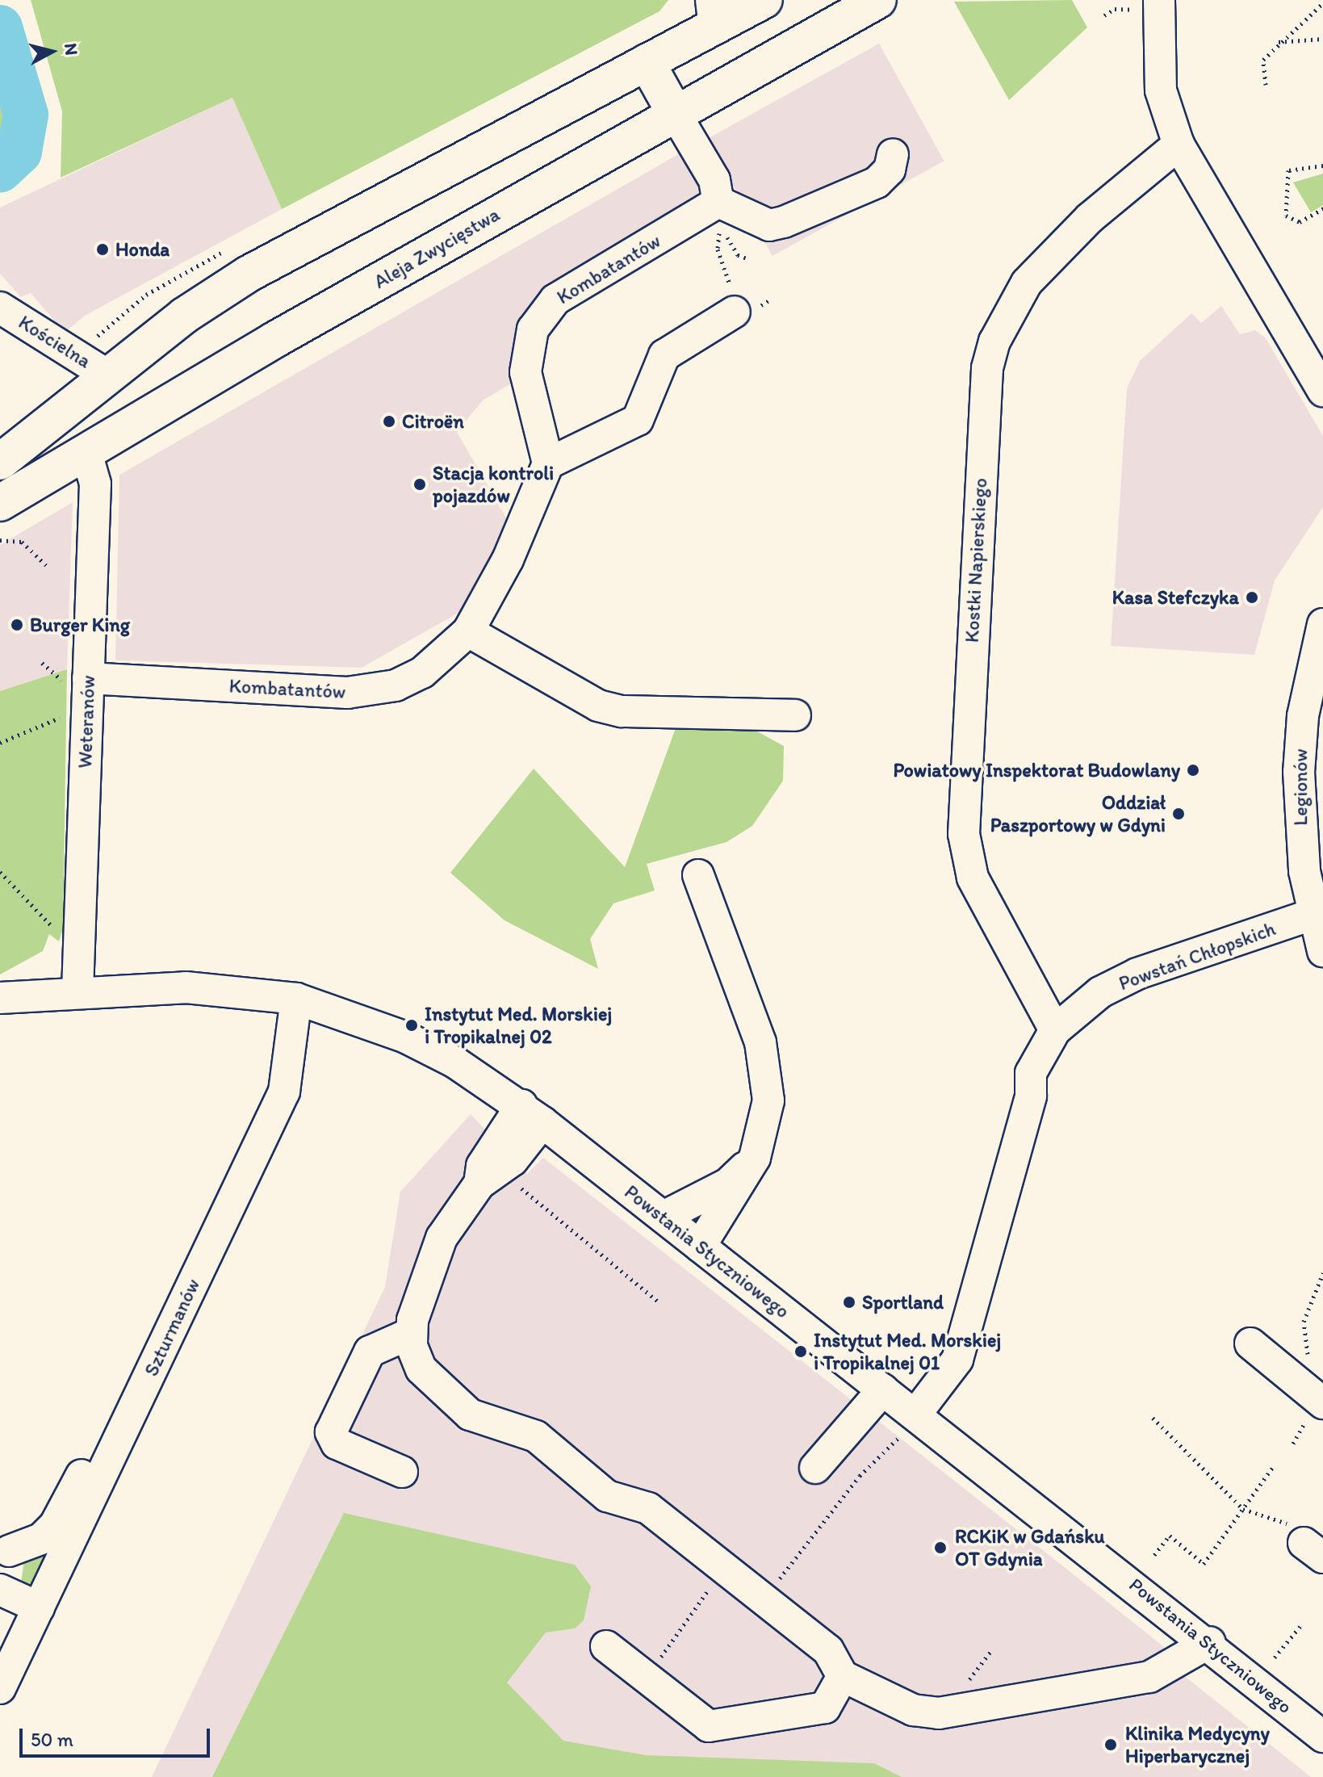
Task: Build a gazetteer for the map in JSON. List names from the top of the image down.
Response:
{
  "streets": {
    "main road": ["Aleja Zwycięstwa"],
    "street": [
      "Kombatantów",
      "Kościelna",
      "Kostki Napierskiego",
      "Weteranów",
      "Legionów",
      "Powstań Chłopskich",
      "Powstania Styczniowego",
      "Szturmanów"
    ]
  },
  "crossings": [
    ["Aleja Zwycięstwa", "Weteranów"],
    ["Kombatantów", "Weteranów"],
    ["Kostki Napierskiego", "Powstań Chłopskich"],
    ["Weteranów", "Powstania Styczniowego"],
    ["Legionów", "Powstań Chłopskich"],
    ["Powstań Chłopskich", "Powstania Styczniowego"],
    ["Powstania Styczniowego", "Szturmanów"]
  ],
  "places": [
    "Honda",
    "Citroën",
    "Stacja kontroli pojazdów",
    "Kasa Stefczyka",
    "Burger King",
    "Powiatowy Inspektorat Budowlany",
    "Oddział Paszportowy w Gdyni",
    "Instytut Med. Morskiej i Tropikalnej 02",
    "Sportland",
    "Instytut Med. Morskiej i Tropikalnej 01",
    "RCKiK w Gdańsku OT Gdynia",
    "Klinika Medycyny Hiperbarycznej"
  ],
  "scale_bar": "50 m",
  "north": "right"
}
